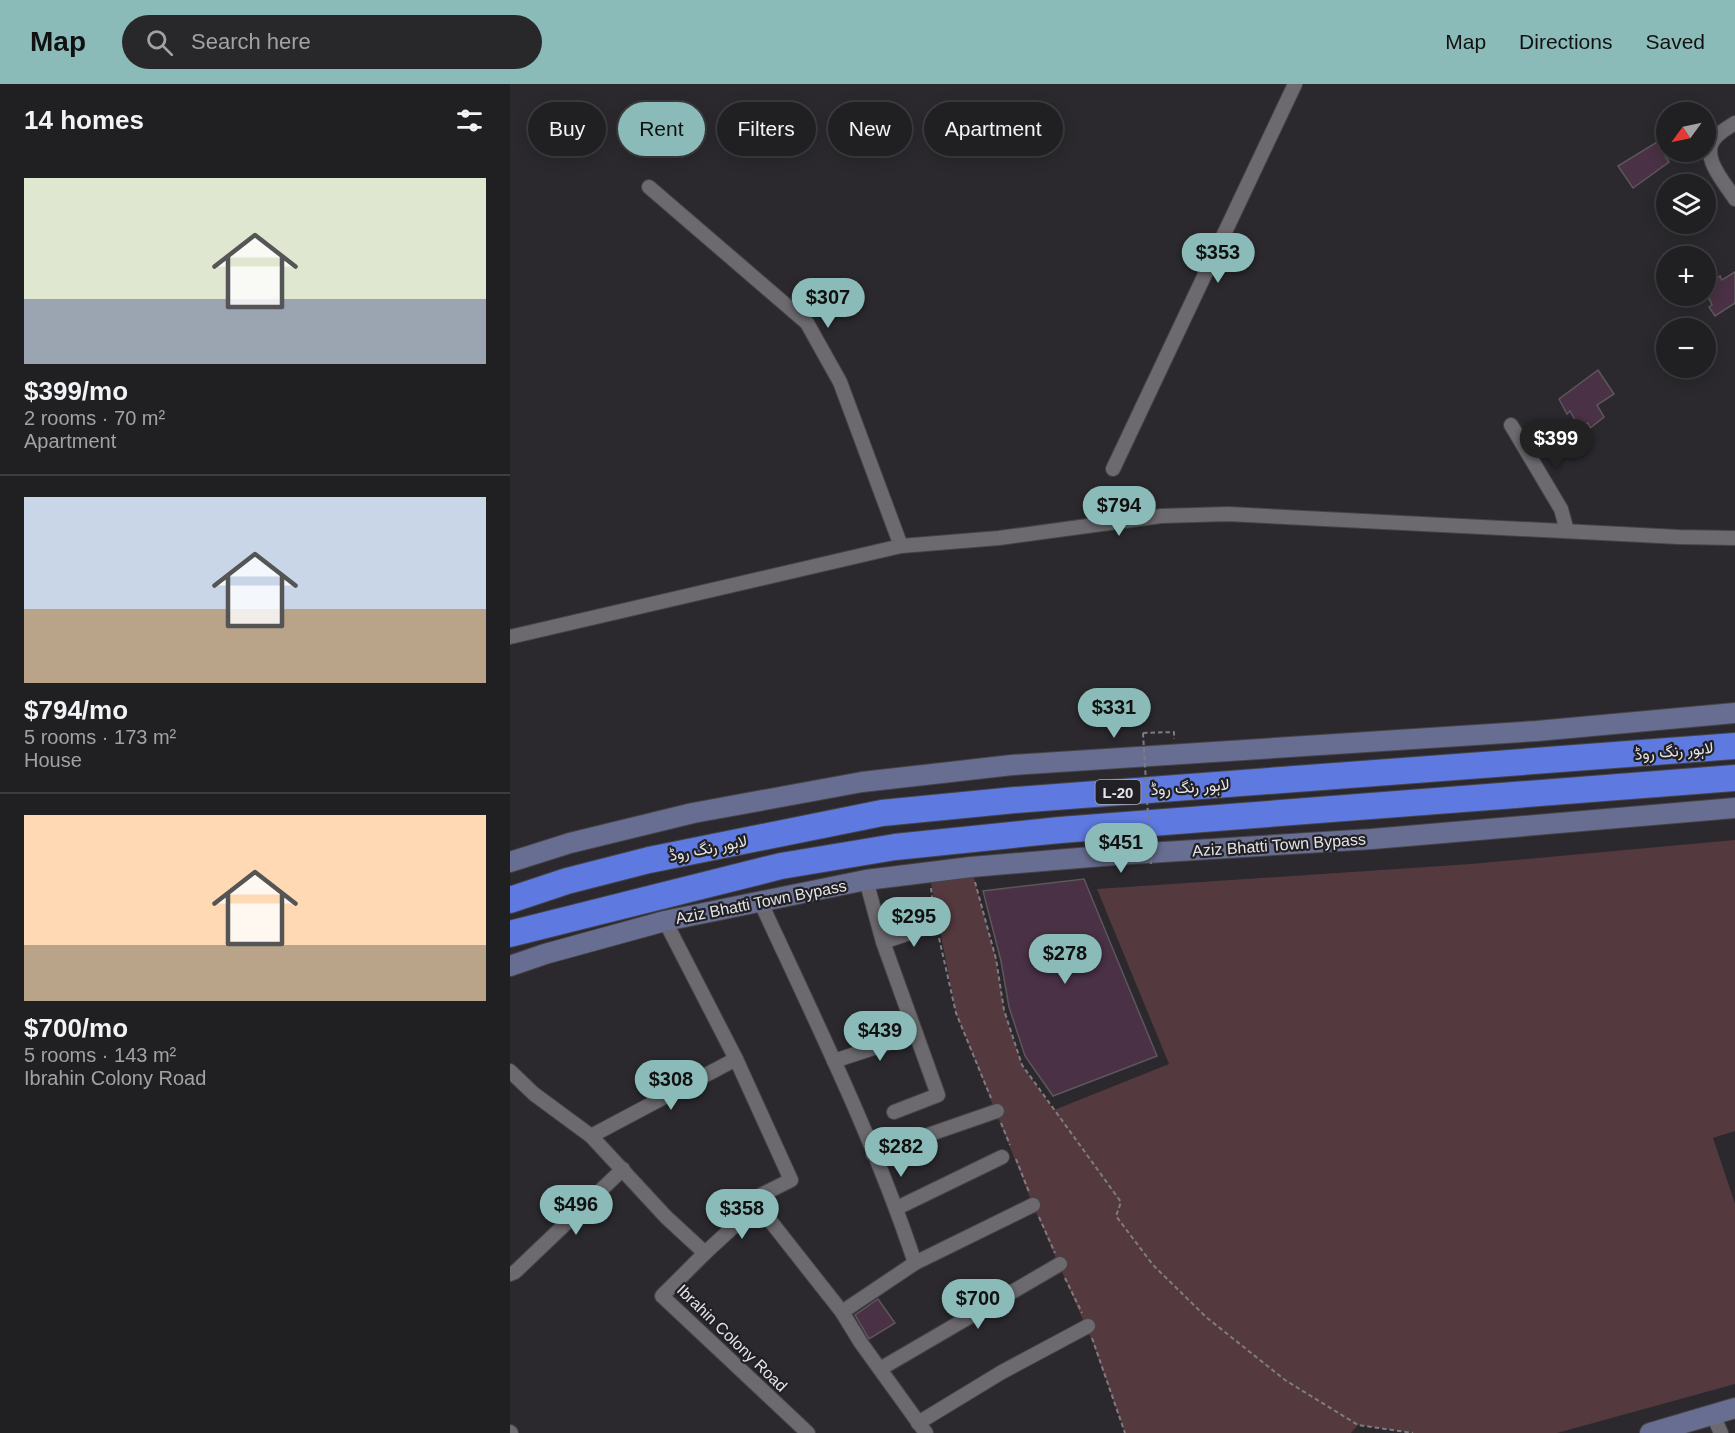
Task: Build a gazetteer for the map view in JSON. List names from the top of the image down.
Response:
{
  "streets": {
    "highway": ["لاہور رنگ روڈ", "L-20"],
    "street": ["Aziz Bhatti Town Bypass", "Ibrahin Colony Road"]
  },
  "north": "bottom left",
  "page": {
    "header": "Map",
    "search": "Search here",
    "nav": ["Map", "Directions", "Saved"],
    "heading": "14 homes",
    "map_buttons": ["+", "−"],
    "chip": [
      "Buy",
      "Rent",
      "Filters",
      "New",
      "Apartment"
    ],
    "list": [
      {
        "name": "$399/mo",
        "note": "2 rooms · 70 m² · Apartment"
      },
      {
        "name": "$794/mo",
        "note": "5 rooms · 173 m² · House"
      },
      {
        "name": "$700/mo",
        "note": "5 rooms · 143 m² · Ibrahin Colony Road"
      }
    ],
    "price": [
      "$353",
      "$307",
      "$399",
      "$794",
      "$331",
      "$451",
      "$295",
      "$278",
      "$439",
      "$308",
      "$282",
      "$496",
      "$358",
      "$700"
    ]
  }
}
